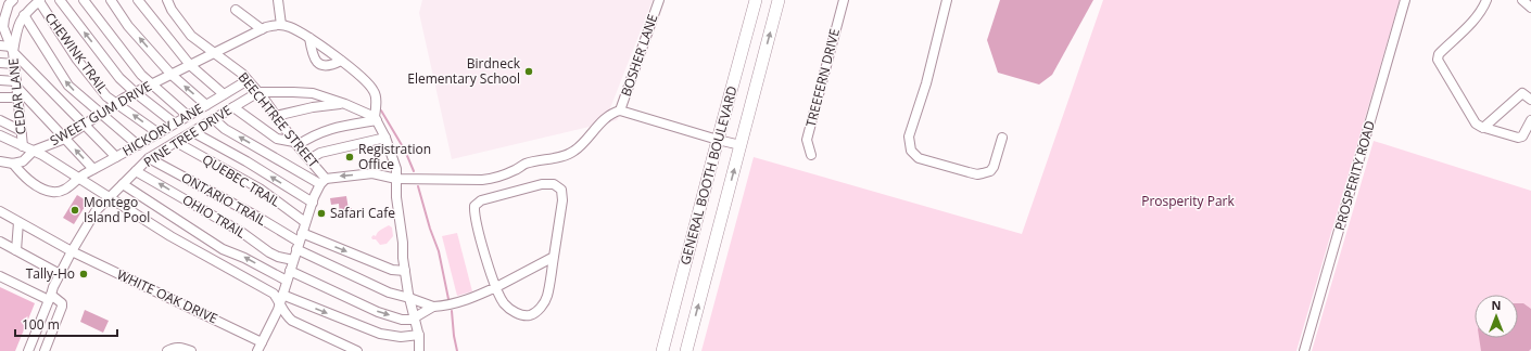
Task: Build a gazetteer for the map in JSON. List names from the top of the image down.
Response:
{
  "streets": {
    "highway": ["GENERAL BOOTH BOULEVARD"],
    "street": [
      "CHEWINK TRAIL",
      "BOSHER LANE",
      "TREEFERN DRIVE",
      "CEDAR LANE",
      "SWEET GUM DRIVE",
      "BEECHTREE STREET",
      "HICKORY LANE",
      "PINE TREE DRIVE",
      "PROSPERITY ROAD",
      "QUEBEC TRAIL",
      "ONTARIO TRAIL",
      "OHIO TRAIL",
      "WHITE OAK DRIVE"
    ]
  },
  "crossings": [
    ["CHEWINK TRAIL", "SWEET GUM DRIVE"],
    ["CHEWINK TRAIL", "HICKORY LANE"],
    ["BOSHER LANE", "BEECHTREE STREET"],
    ["SWEET GUM DRIVE", "BEECHTREE STREET"],
    ["SWEET GUM DRIVE", "HICKORY LANE"],
    ["BEECHTREE STREET", "HICKORY LANE"],
    ["BEECHTREE STREET", "PINE TREE DRIVE"],
    ["PINE TREE DRIVE", "QUEBEC TRAIL"],
    ["PINE TREE DRIVE", "ONTARIO TRAIL"],
    ["PINE TREE DRIVE", "OHIO TRAIL"],
    ["PINE TREE DRIVE", "WHITE OAK DRIVE"]
  ],
  "parks": ["Prosperity Park"],
  "places": [
    "Birdneck Elementary School",
    "Registration Office",
    "Montego Island Pool",
    "Safari Cafe",
    "Tally-Ho"
  ],
  "scale_bar": "100 m",
  "north": "top"
}
